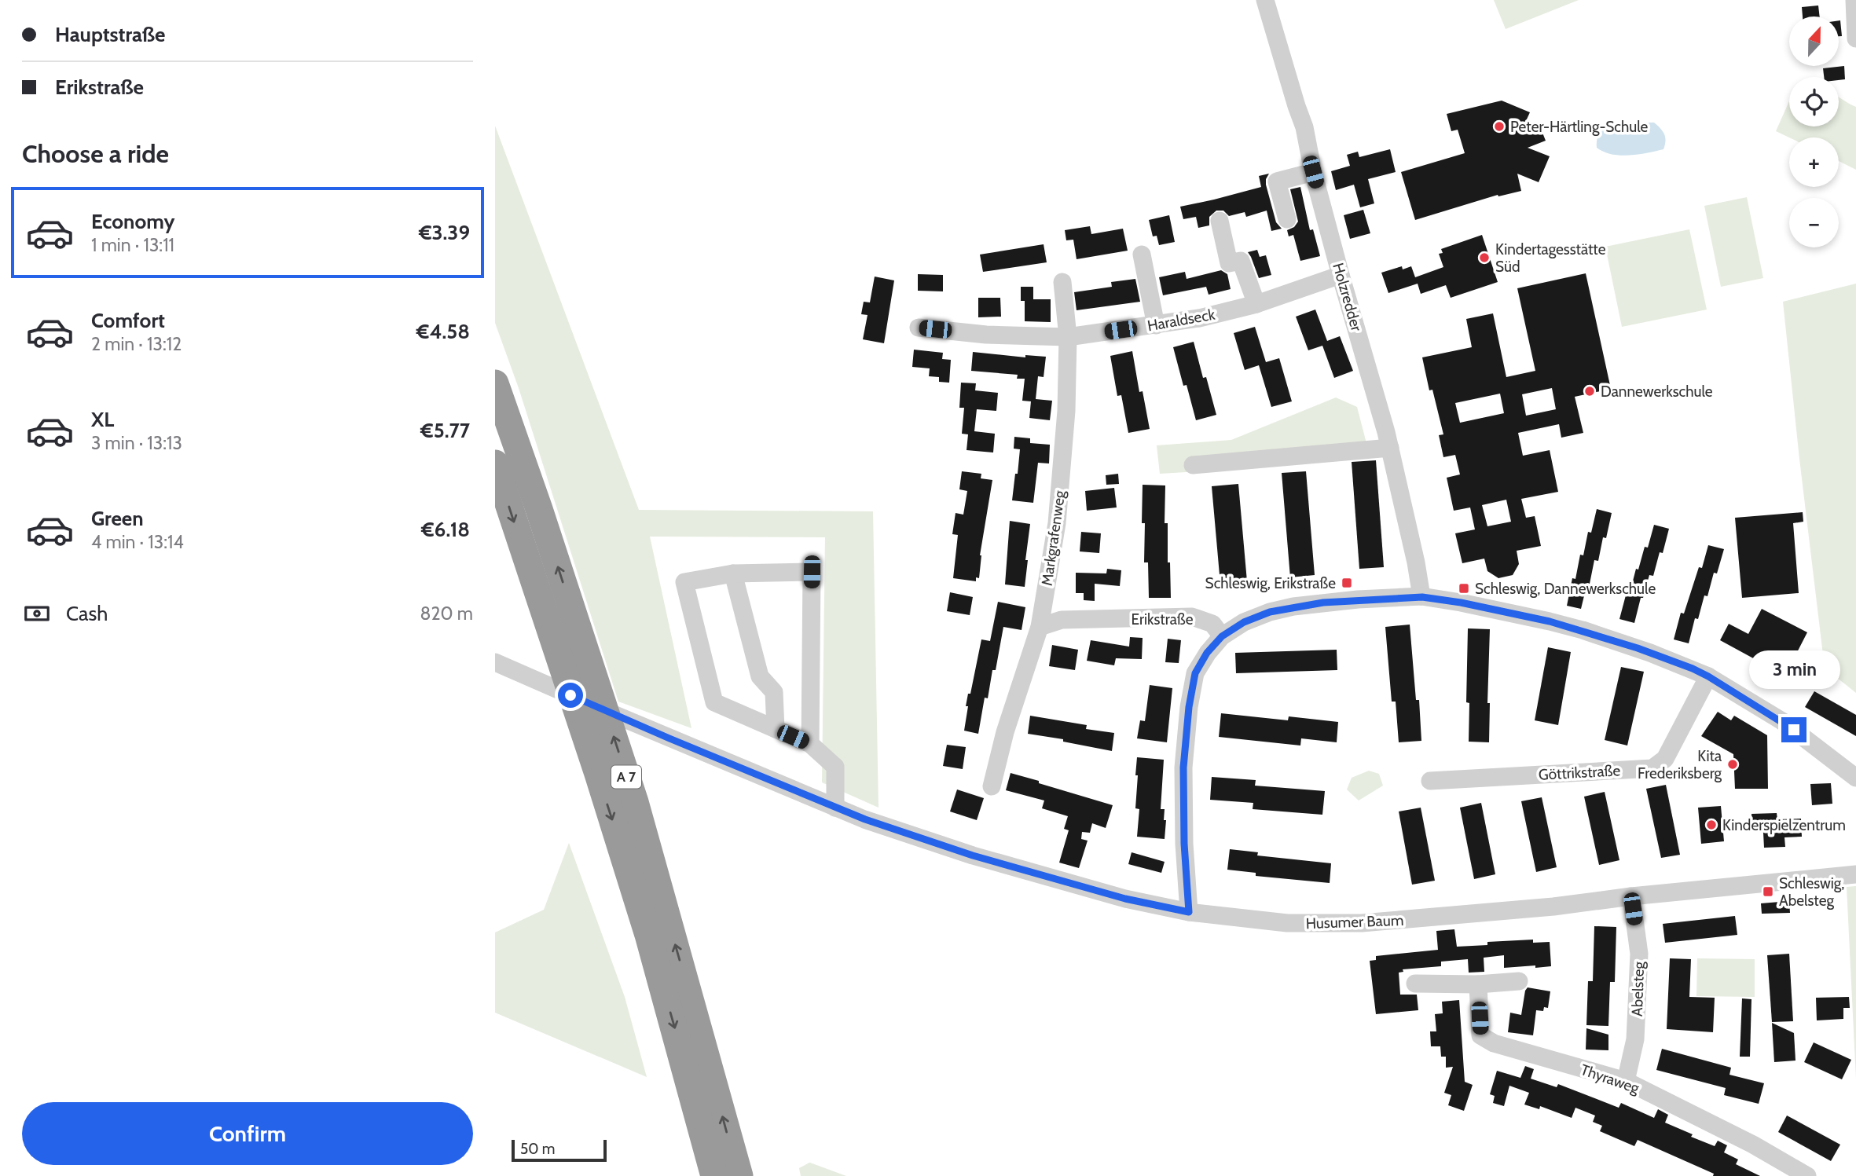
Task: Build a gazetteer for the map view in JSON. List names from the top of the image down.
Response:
{
  "streets": {
    "highway": ["A 7"],
    "street": [
      "Holzredder",
      "Haraldseck",
      "Markgrafenweg",
      "Erikstraße",
      "Göttrikstraße",
      "Husumer Baum",
      "Abelsteg",
      "Thyraweg"
    ]
  },
  "crossings": [
    ["Holzredder", "Haraldseck"],
    ["Haraldseck", "Markgrafenweg"],
    ["Markgrafenweg", "Erikstraße"],
    ["Husumer Baum", "Abelsteg"],
    ["Abelsteg", "Thyraweg"]
  ],
  "places": {
    "other": [
      "Peter-Härtling-Schule",
      "Kindertagesstätte Süd",
      "Dannewerkschule",
      "Kita Frederiksberg",
      "Kinderspielzentrum"
    ],
    "transit": ["Schleswig, Erikstraße", "Schleswig, Dannewerkschule", "Schleswig, Abelsteg"]
  },
  "scale_bar": "50 m",
  "north": "top",
  "page": {
    "banner": ["Hauptstraße", "Erikstraße"],
    "map_buttons": ["+", "−"],
    "heading": "Choose a ride",
    "list": [
      {
        "name": "Economy",
        "note": "1 min · 13:11",
        "value": "€3.39"
      },
      {
        "name": "Comfort",
        "note": "2 min · 13:12",
        "value": "€4.58"
      },
      {
        "name": "XL",
        "note": "3 min · 13:13",
        "value": "€5.77"
      },
      {
        "name": "Green",
        "note": "4 min · 13:14",
        "value": "€6.18"
      }
    ],
    "pay": ["Cash", "820 m"],
    "bubble": "3 min",
    "buttons": "Confirm",
    "scale": "50 m"
  }
}
